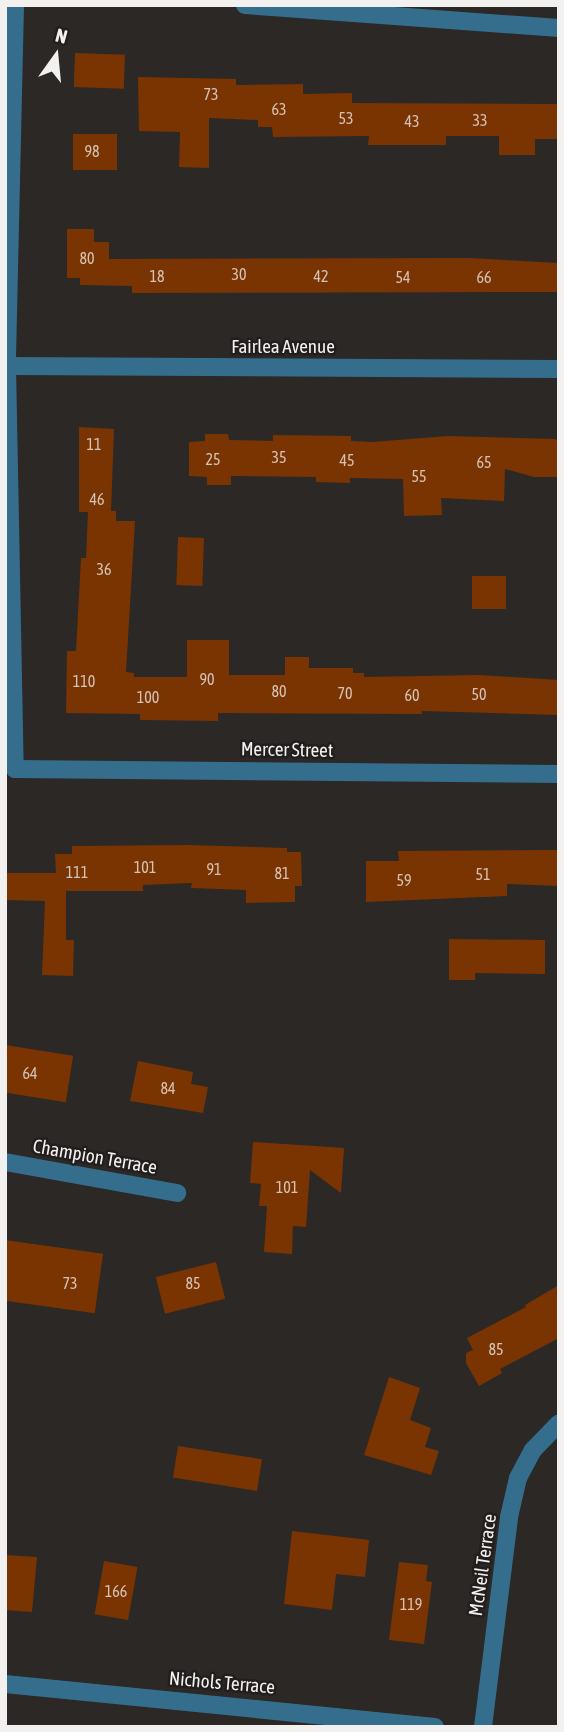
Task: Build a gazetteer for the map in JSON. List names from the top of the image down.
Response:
{
  "streets": {
    "street": [
      "Fairlea Avenue",
      "Mercer Street",
      "Champion Terrace",
      "McNeil Terrace",
      "Nichols Terrace"
    ]
  },
  "crossings": [
    ["Fairlea Avenue", "Mercer Street"]
  ],
  "house_numbers": [
    "73",
    "63",
    "53",
    "33",
    "43",
    "98",
    "80",
    "30",
    "18",
    "42",
    "54",
    "66",
    "11",
    "35",
    "25",
    "45",
    "65",
    "55",
    "46",
    "36",
    "90",
    "110",
    "80",
    "70",
    "50",
    "60",
    "100",
    "101",
    "91",
    "111",
    "81",
    "51",
    "59",
    "64",
    "84",
    "101",
    "73",
    "85",
    "85",
    "166",
    "119"
  ],
  "north": "top"
}
